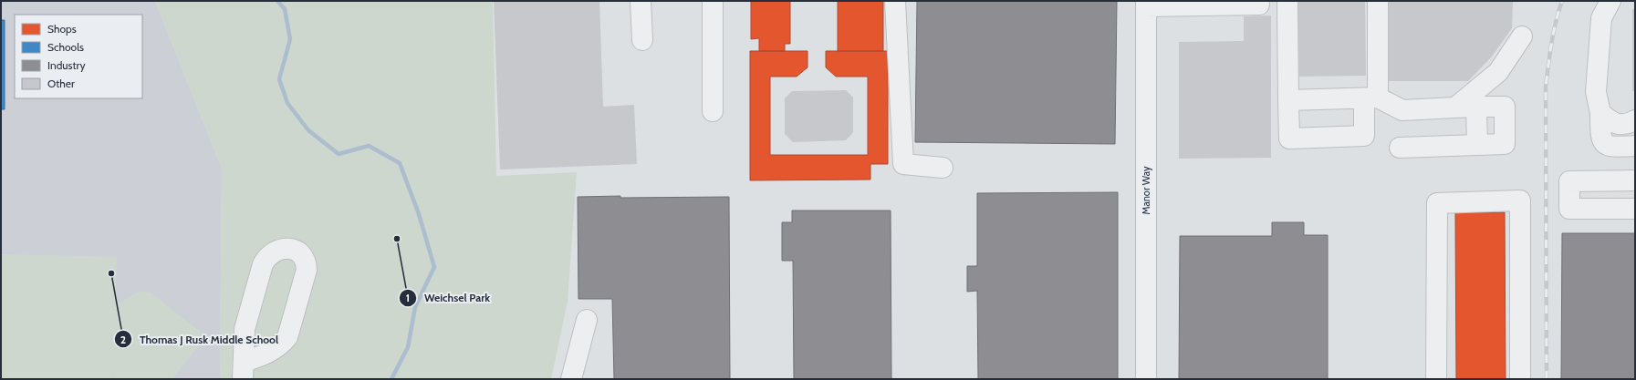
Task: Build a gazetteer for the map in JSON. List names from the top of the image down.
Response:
{
  "streets": {
    "street": ["Manor Way"]
  },
  "places": ["Weichsel Park", "Thomas J Rusk Middle School"],
  "legend": [
    "Shops",
    "Schools",
    "Industry",
    "Other"
  ]
}
